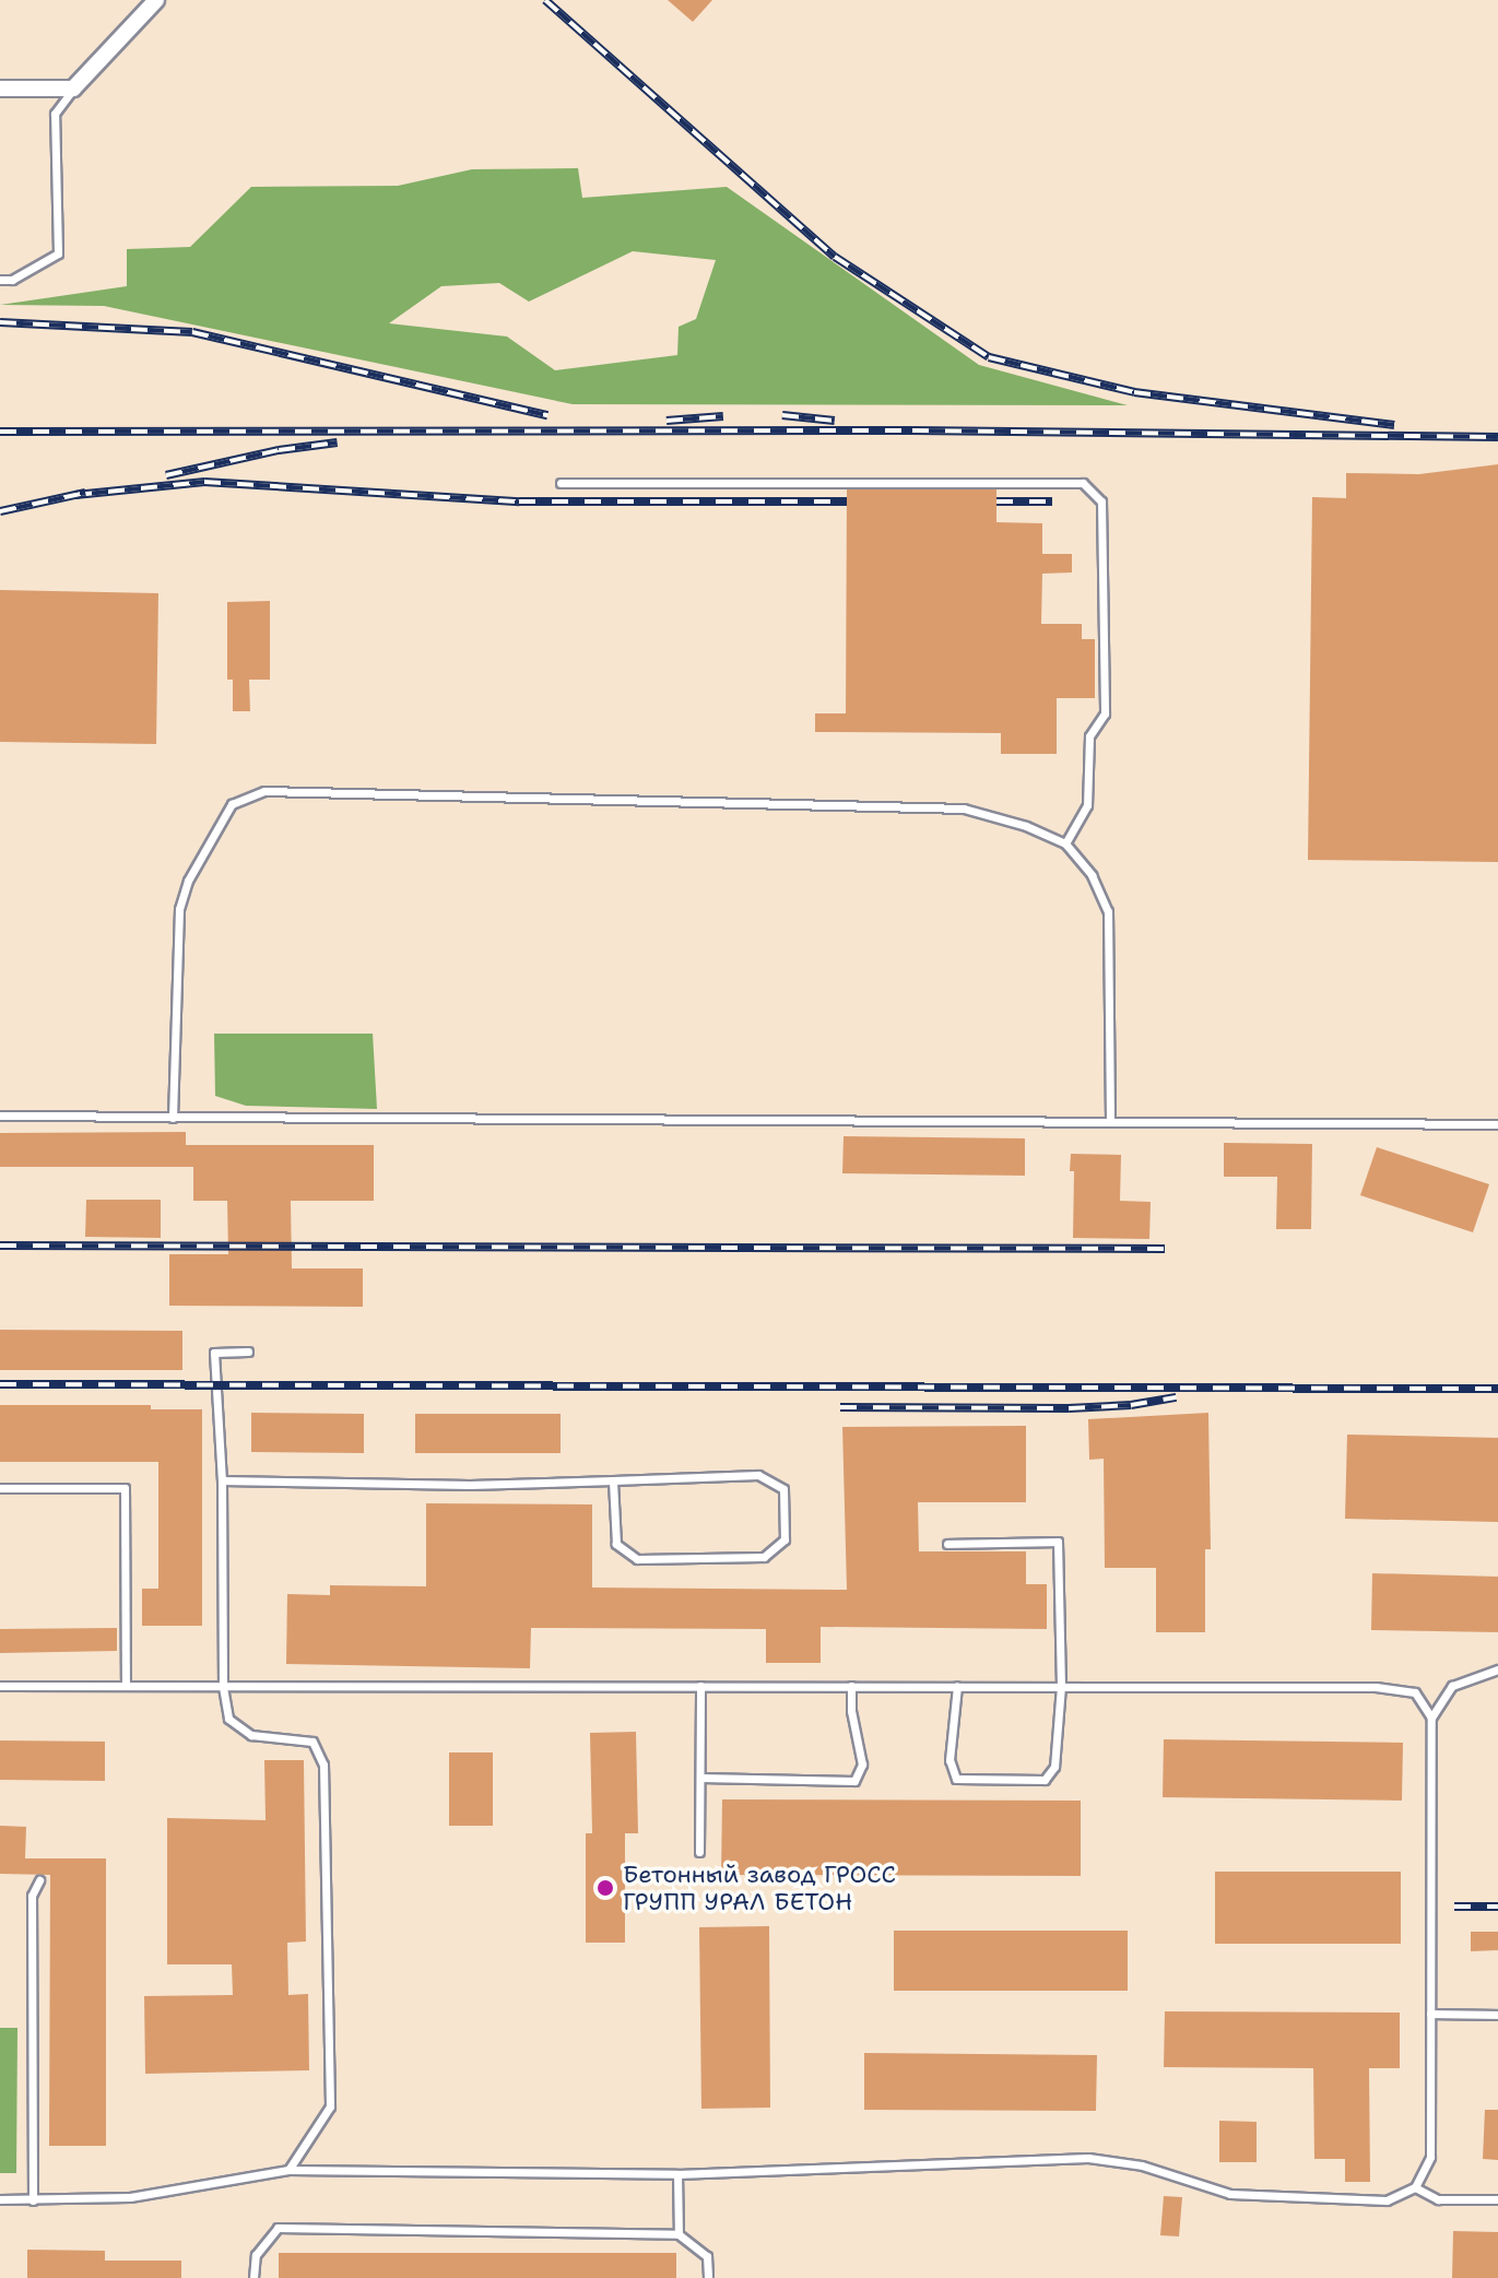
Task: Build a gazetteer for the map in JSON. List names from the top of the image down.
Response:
{
  "places": ["Бетонный завод ГРОСС ГРУПП УРАЛ БЕТОН"]
}
